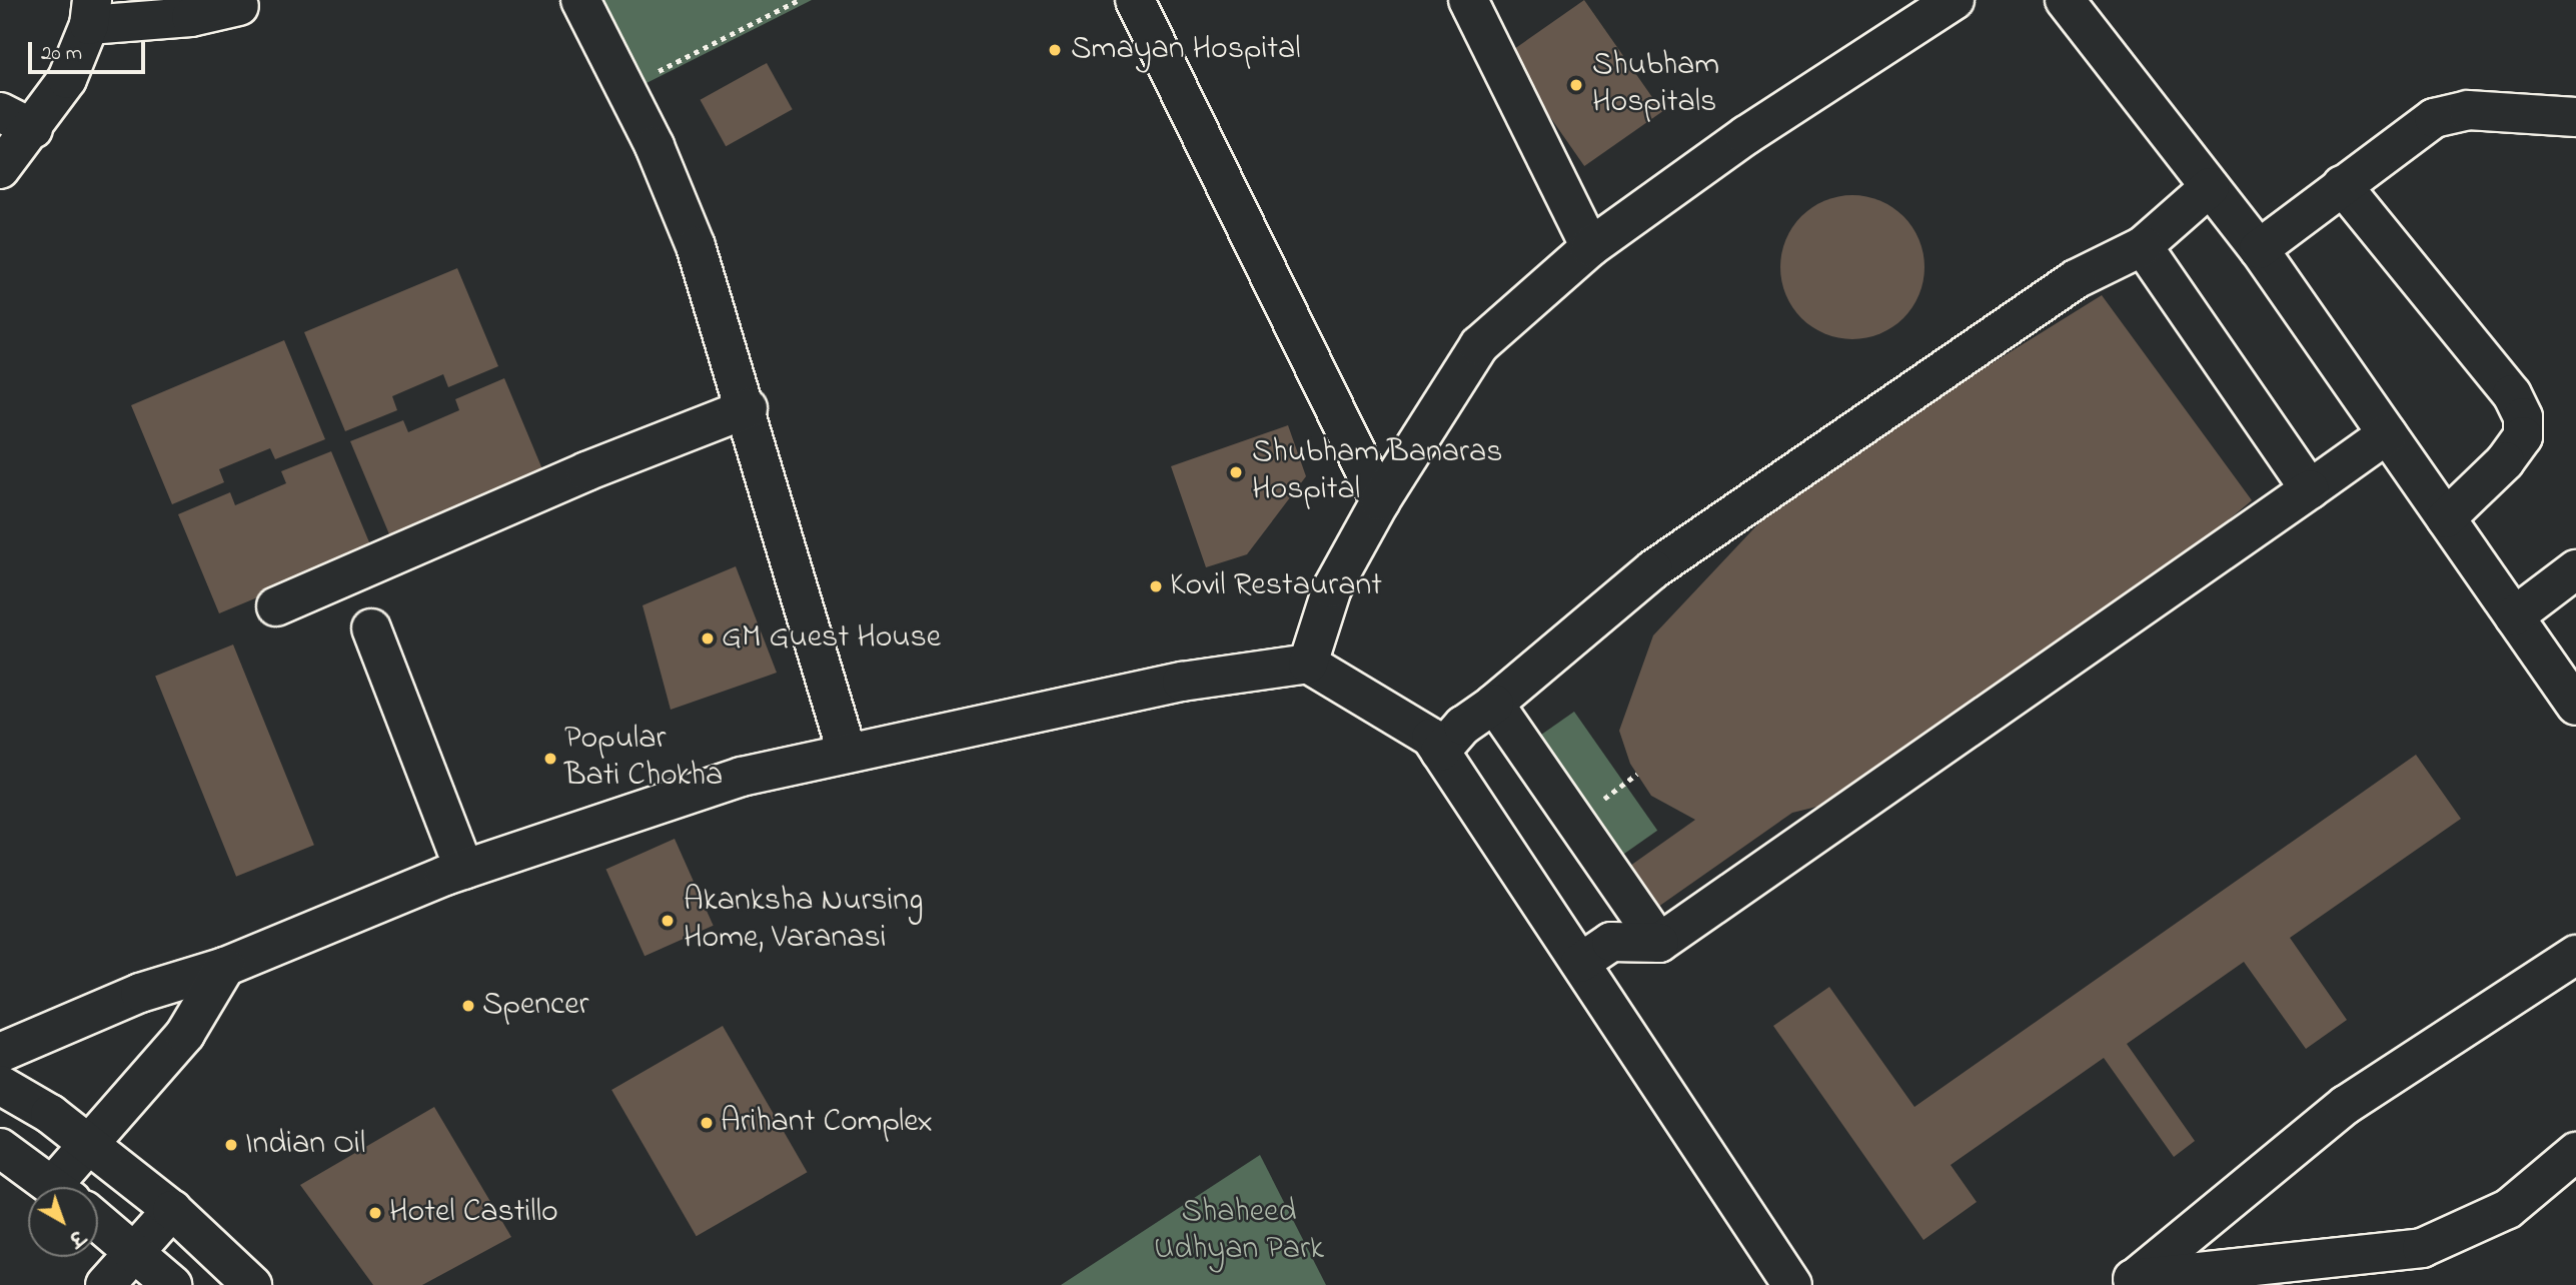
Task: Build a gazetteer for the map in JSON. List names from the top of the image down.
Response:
{
  "parks": ["Shaheed Udhyan Park"],
  "places": [
    "Smayan Hospital",
    "Shubham Hospitals",
    "Shubham Banaras Hospital",
    "Kovil Restaurant",
    "GM Guest House",
    "Popular Bati Chokha",
    "Akanksha Nursing Home, Varanasi",
    "Spencer",
    "Arihant Complex",
    "Indian Oil",
    "Hotel Castillo"
  ],
  "scale_bar": "20 m",
  "north": "bottom right"
}
